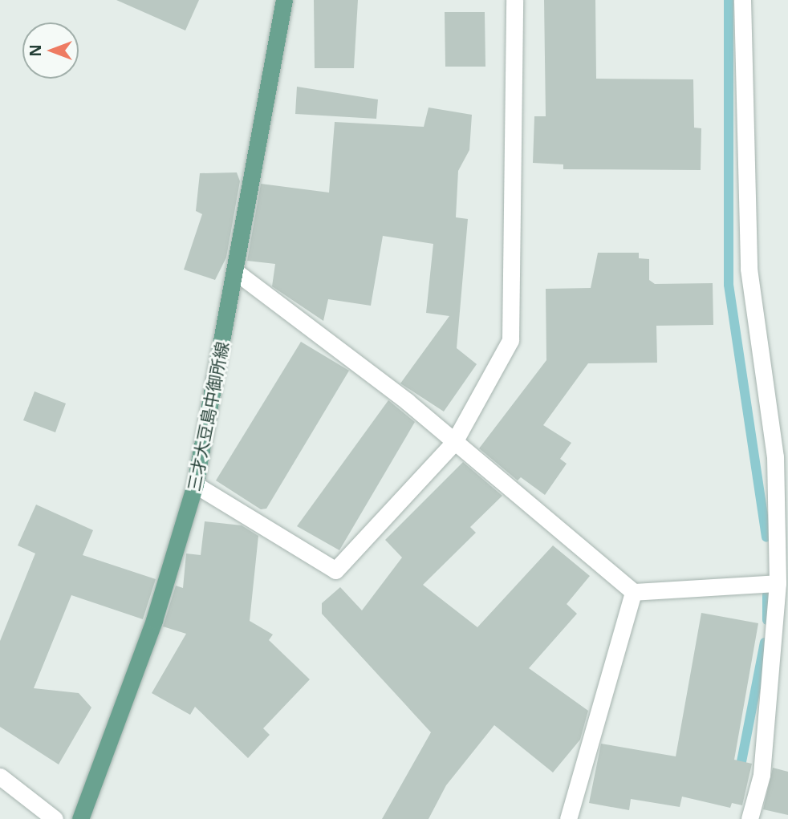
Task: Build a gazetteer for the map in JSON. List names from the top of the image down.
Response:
{
  "streets": {
    "main road": ["三才大豆島中御所線"]
  },
  "north": "left"
}
